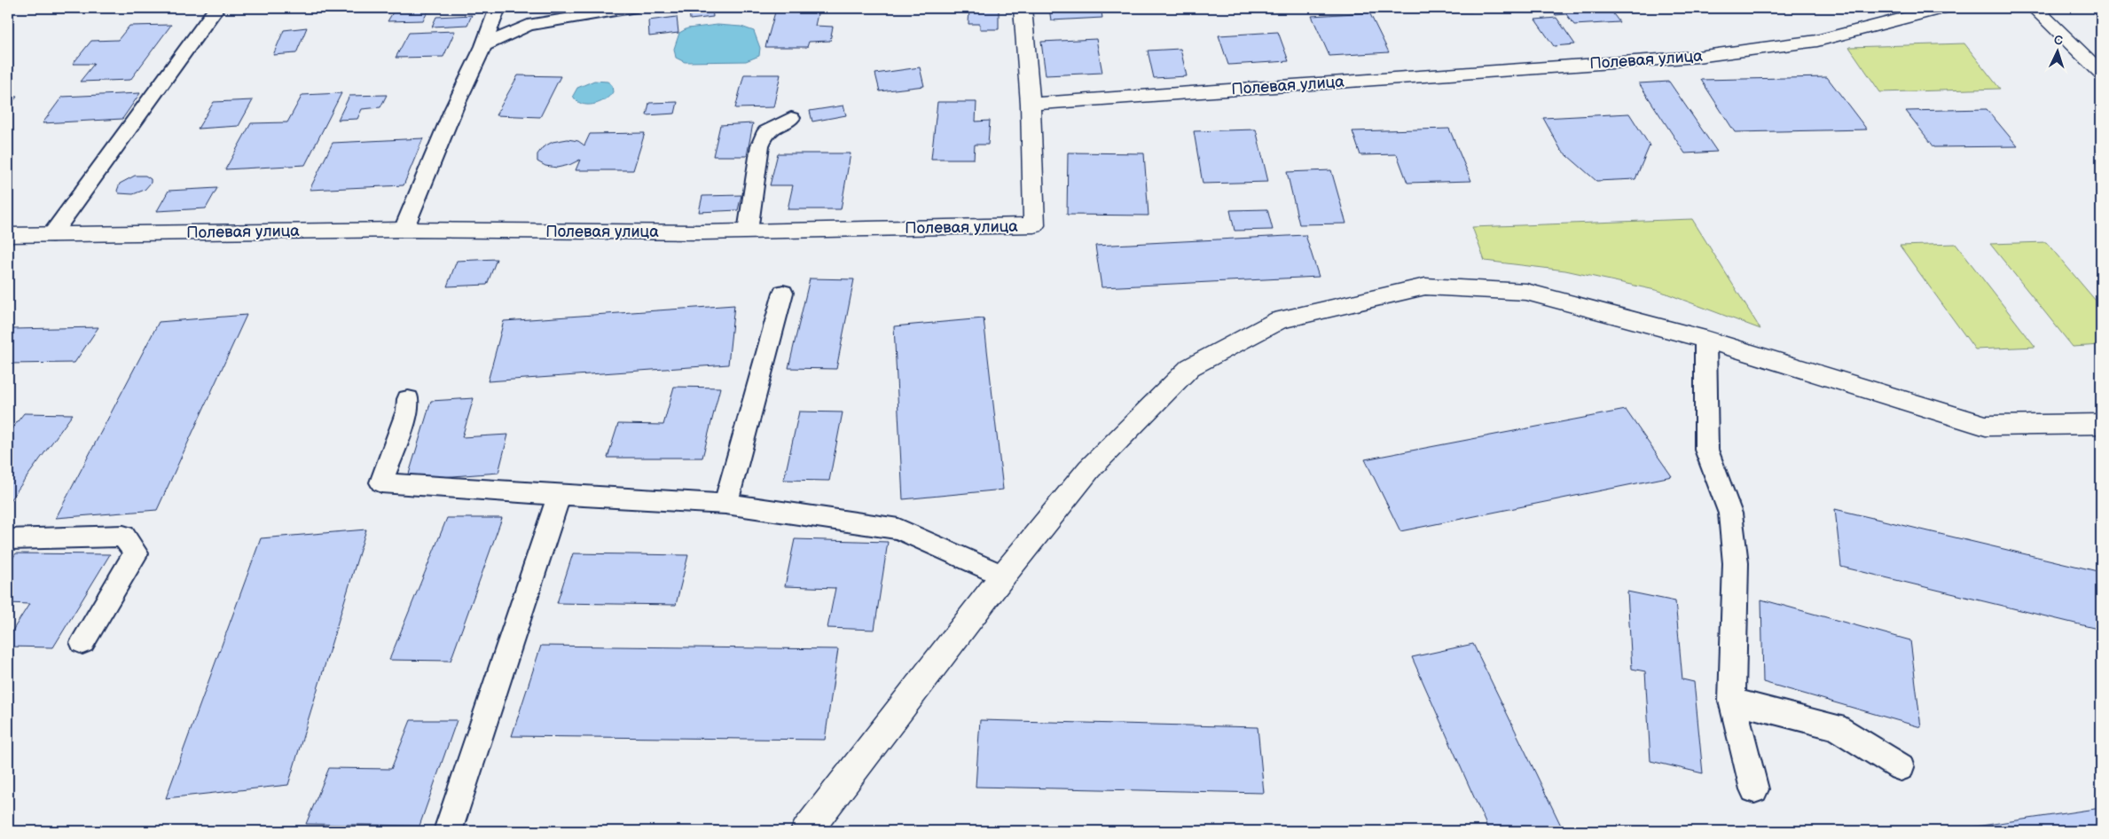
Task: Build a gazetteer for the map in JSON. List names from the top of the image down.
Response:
{
  "streets": {
    "street": ["Полевая улица"]
  },
  "north": "top"
}
